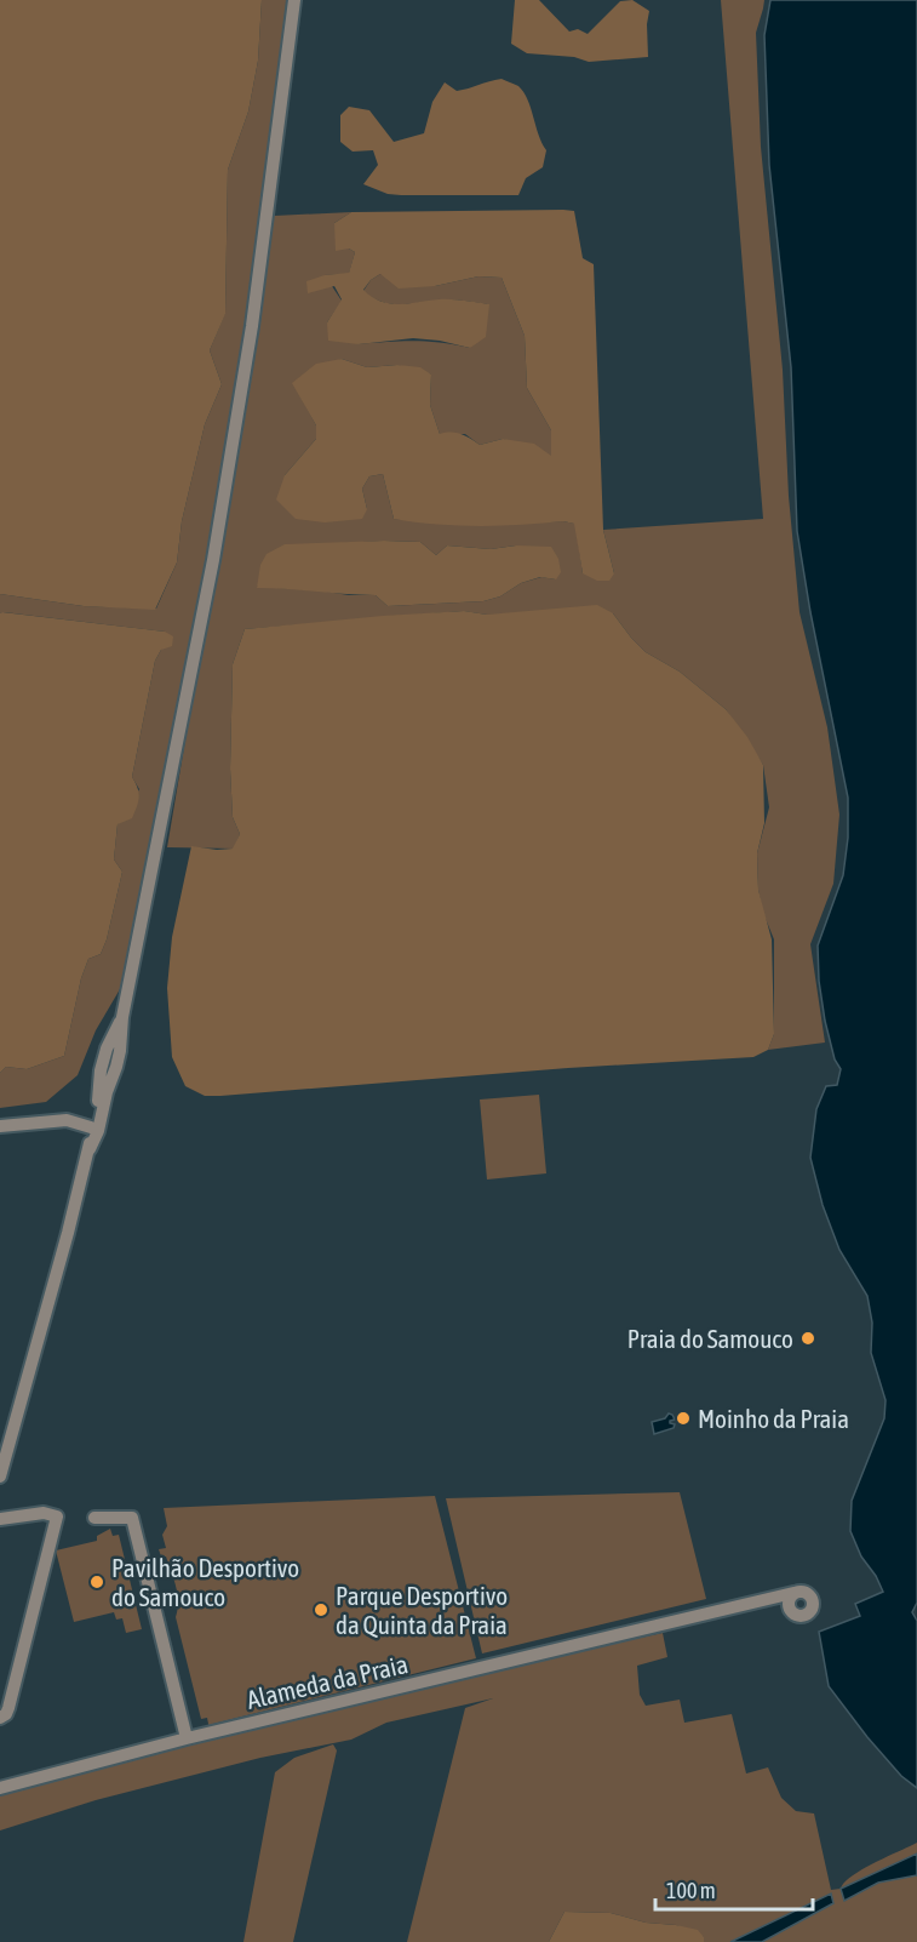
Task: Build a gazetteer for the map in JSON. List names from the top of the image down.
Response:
{
  "streets": {
    "street": ["Alameda da Praia"]
  },
  "places": [
    "Praia do Samouco",
    "Moinho da Praia",
    "Pavilhão Desportivo do Samouco",
    "Parque Desportivo da Quinta da Praia"
  ],
  "scale_bar": "100 m"
}
